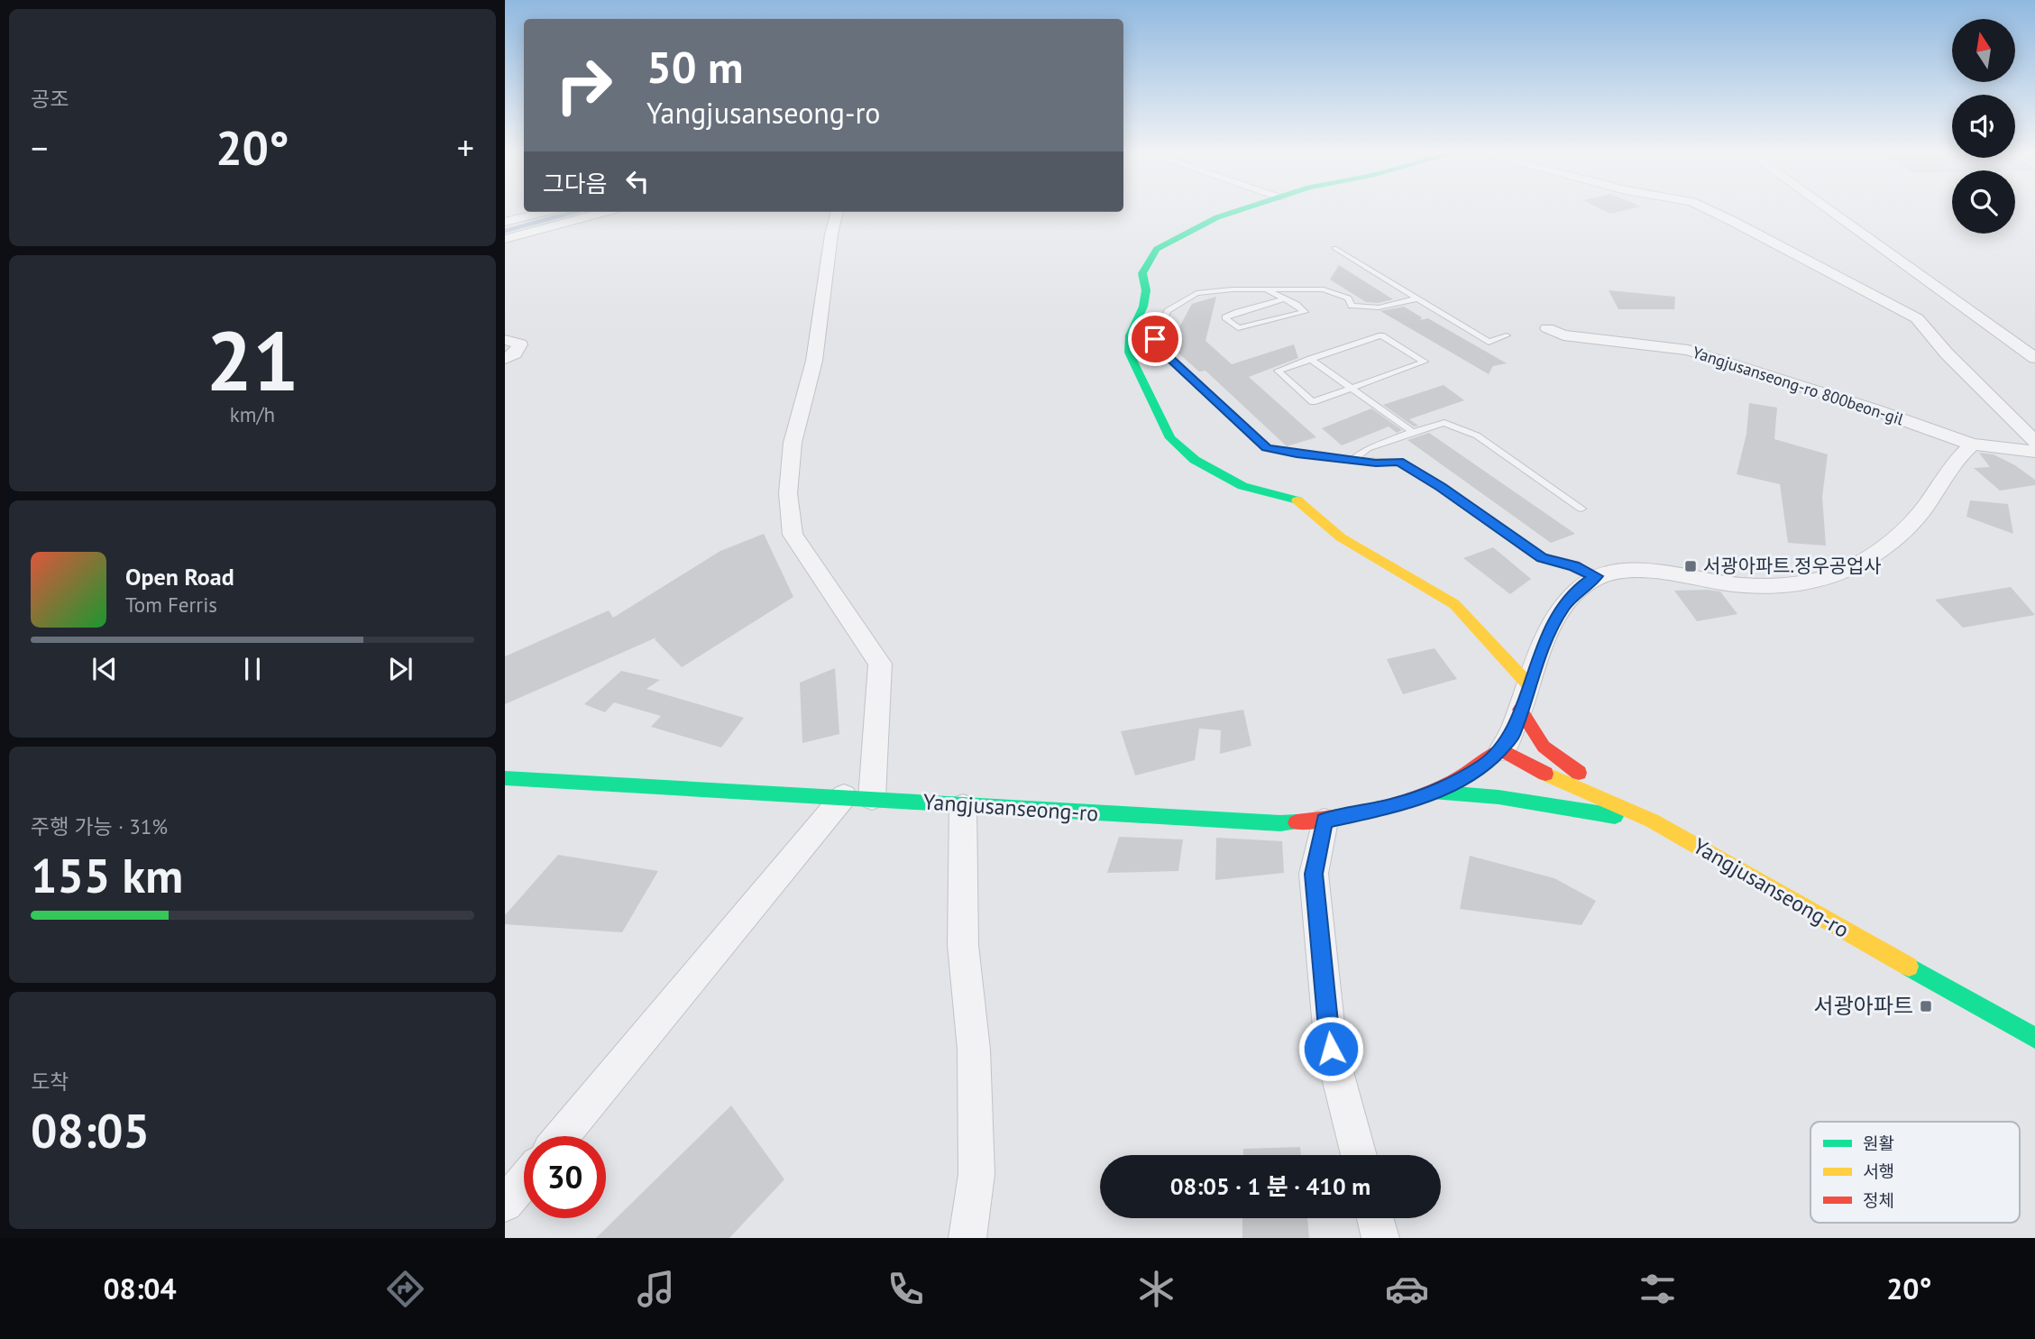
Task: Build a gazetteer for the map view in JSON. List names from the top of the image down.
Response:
{
  "streets": {
    "street": ["Yangjusanseong-ro 800beon-gil", "Yangjusanseong-ro"]
  },
  "places": {
    "transit": ["서광아파트.정우공업사", "서광아파트"]
  },
  "legend": ["원활", "서행", "정체"],
  "north": "top",
  "page": {
    "tile": [
      "공조",
      ["21", "km/h"],
      ["주행 가능 · 31%", "155 km"],
      ["도착", "08:05"]
    ],
    "turn": ["50 m", "Yangjusanseong-ro"],
    "heat": ["−", "20°", "+"],
    "then": "그다음",
    "song": ["Open Road", "Tom Ferris"],
    "limit": "30",
    "trip": "08:05 · 1 분 · 410 m",
    "tabs": ["08:04", "20°"]
  }
}
